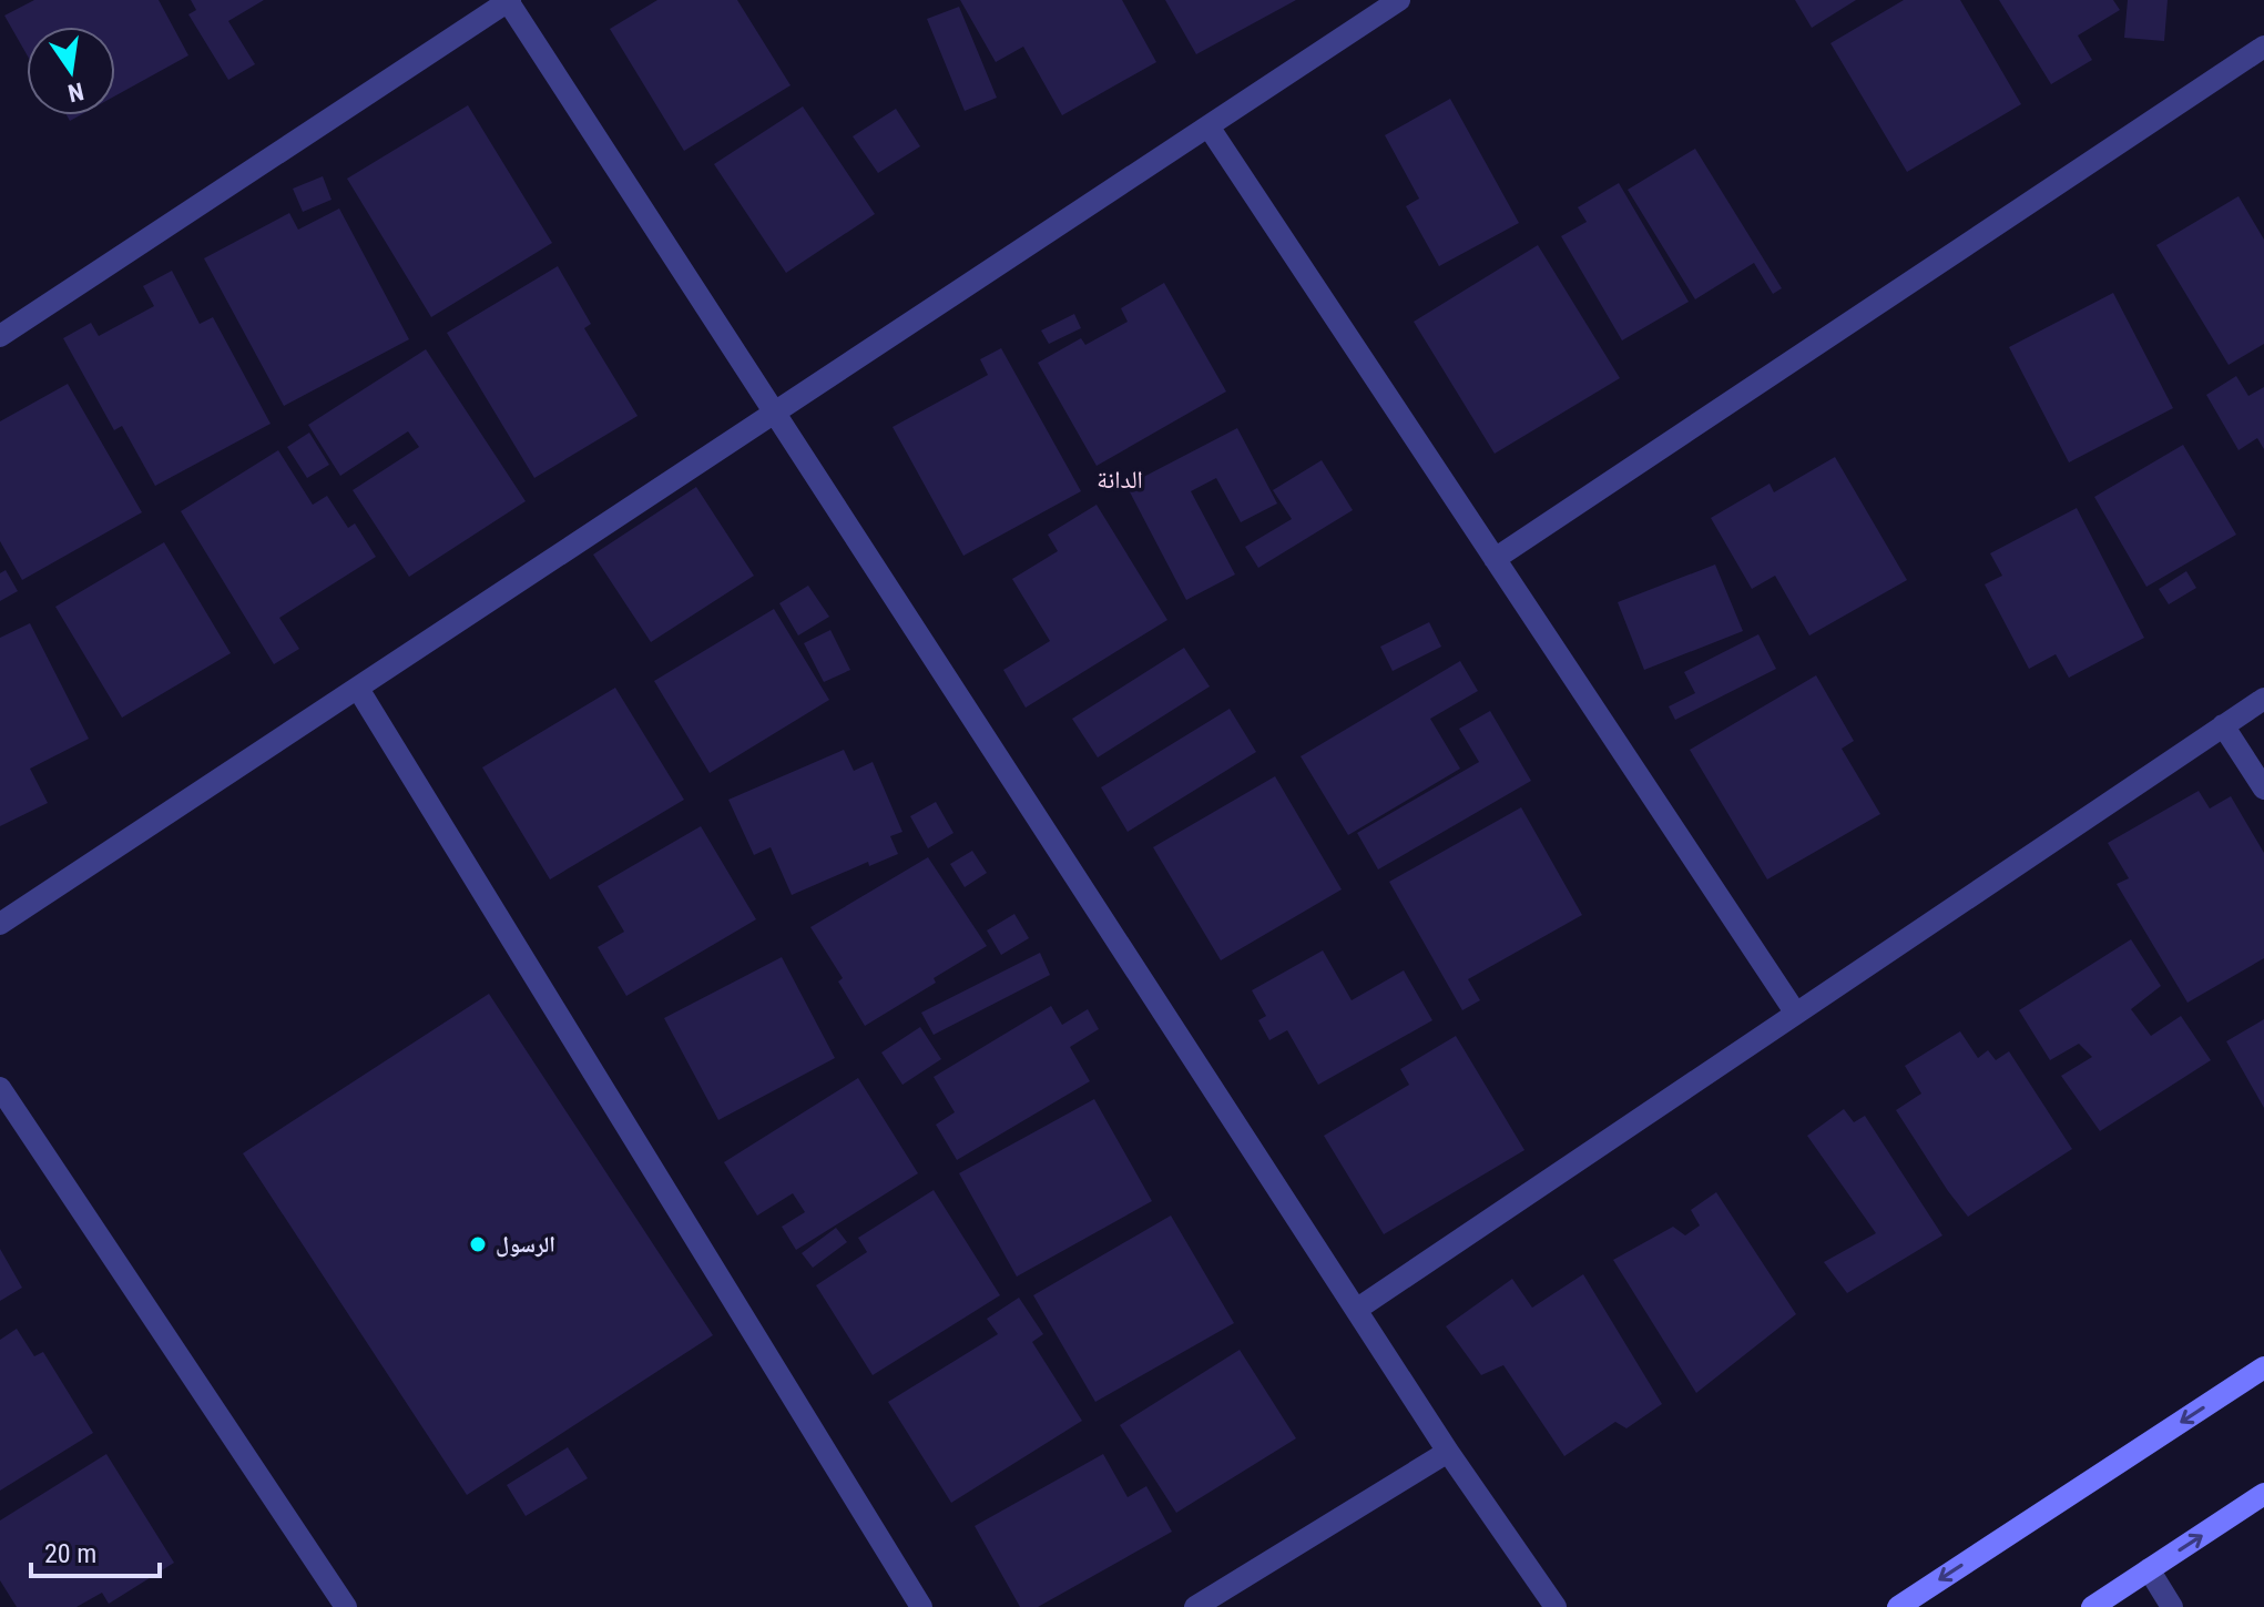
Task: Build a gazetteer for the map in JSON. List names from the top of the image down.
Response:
{
  "districts": ["الدانة"],
  "places": ["الرسول"],
  "scale_bar": "20 m",
  "north": "bottom"
}
